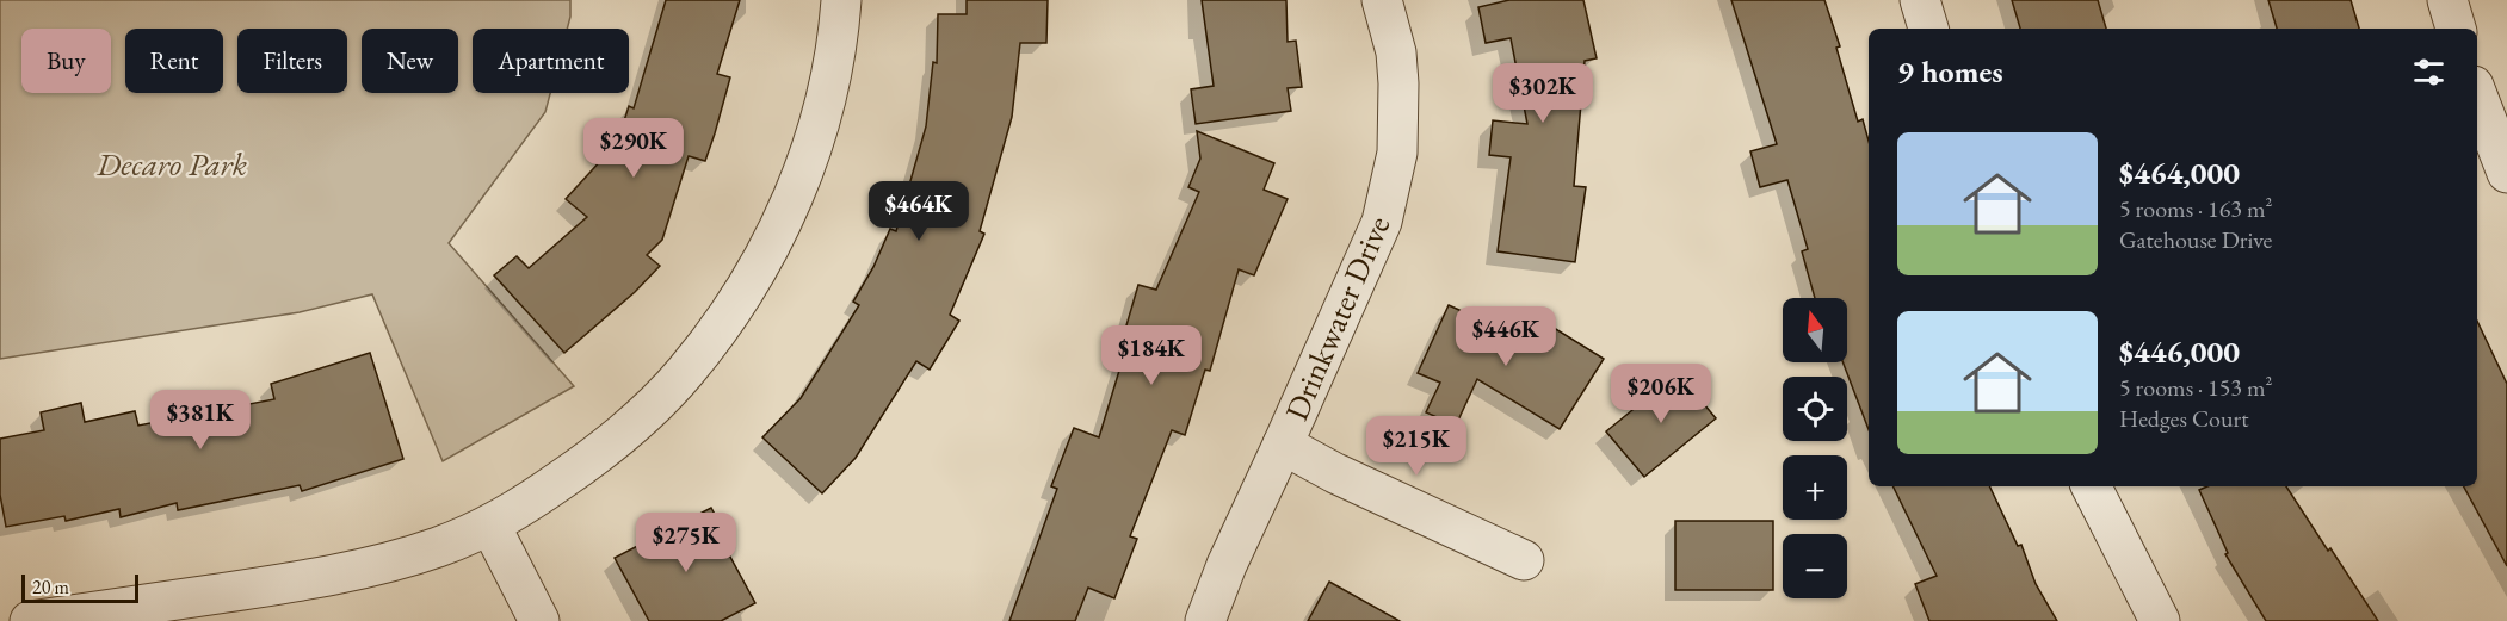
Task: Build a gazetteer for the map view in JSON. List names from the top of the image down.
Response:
{
  "streets": {
    "street": ["Drinkwater Drive"]
  },
  "parks": ["Decaro Park"],
  "scale_bar": "20 m",
  "north": "top",
  "page": {
    "chip": [
      "Buy",
      "Rent",
      "Filters",
      "New",
      "Apartment"
    ],
    "heading": "9 homes",
    "price": [
      "$302K",
      "$290K",
      "$464K",
      "$446K",
      "$184K",
      "$206K",
      "$381K",
      "$215K",
      "$275K"
    ],
    "list": [
      {
        "name": "$464,000",
        "note": "5 rooms · 163 m² · Gatehouse Drive"
      },
      {
        "name": "$446,000",
        "note": "5 rooms · 153 m² · Hedges Court"
      }
    ],
    "map_buttons": ["+", "−"],
    "scale": "20 m"
  }
}
